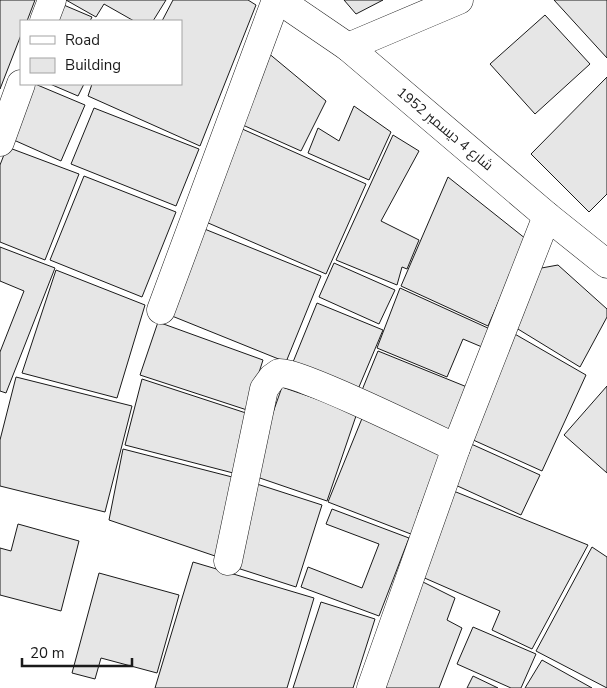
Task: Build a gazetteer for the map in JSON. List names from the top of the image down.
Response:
{
  "streets": {
    "street": ["شارع 4 ديسمبر 1952"]
  },
  "legend": ["Road", "Building"],
  "scale_bar": "20 m"
}
